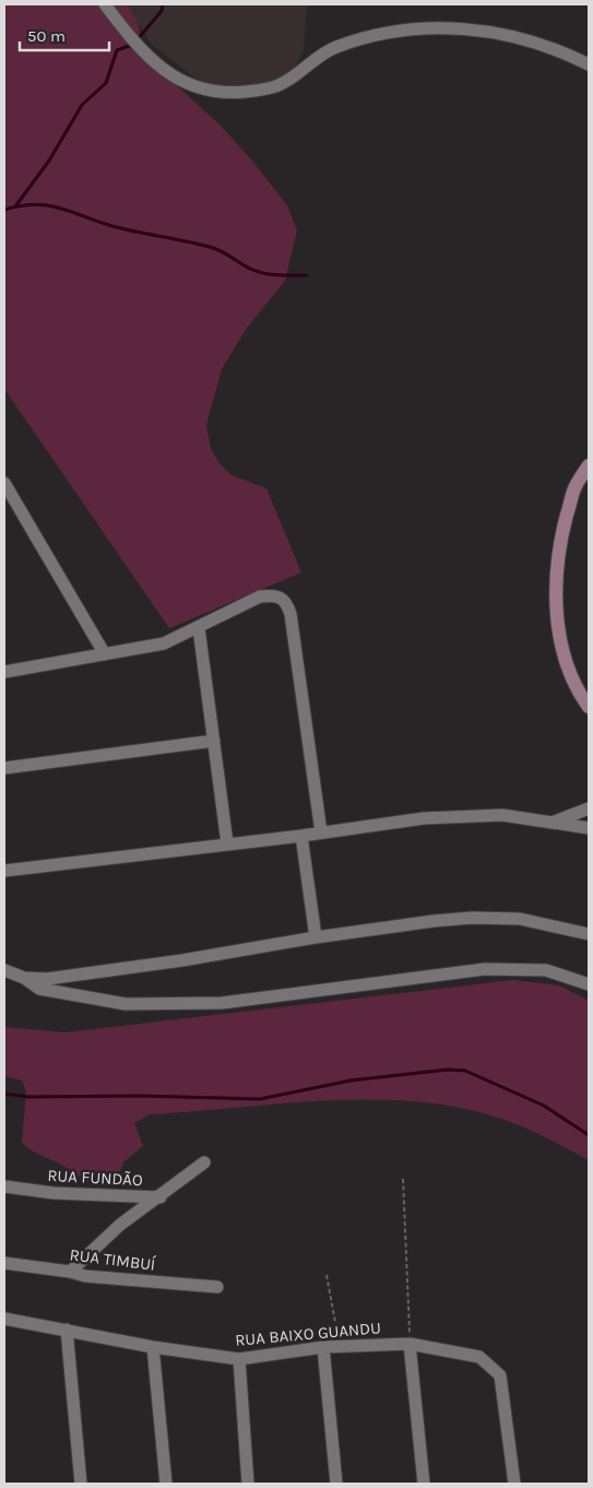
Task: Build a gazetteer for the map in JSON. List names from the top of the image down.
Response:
{
  "streets": {
    "street": ["RUA FUNDÃO", "RUA TIMBUÍ", "RUA BAIXO GUANDU"]
  },
  "scale_bar": "50 m"
}
